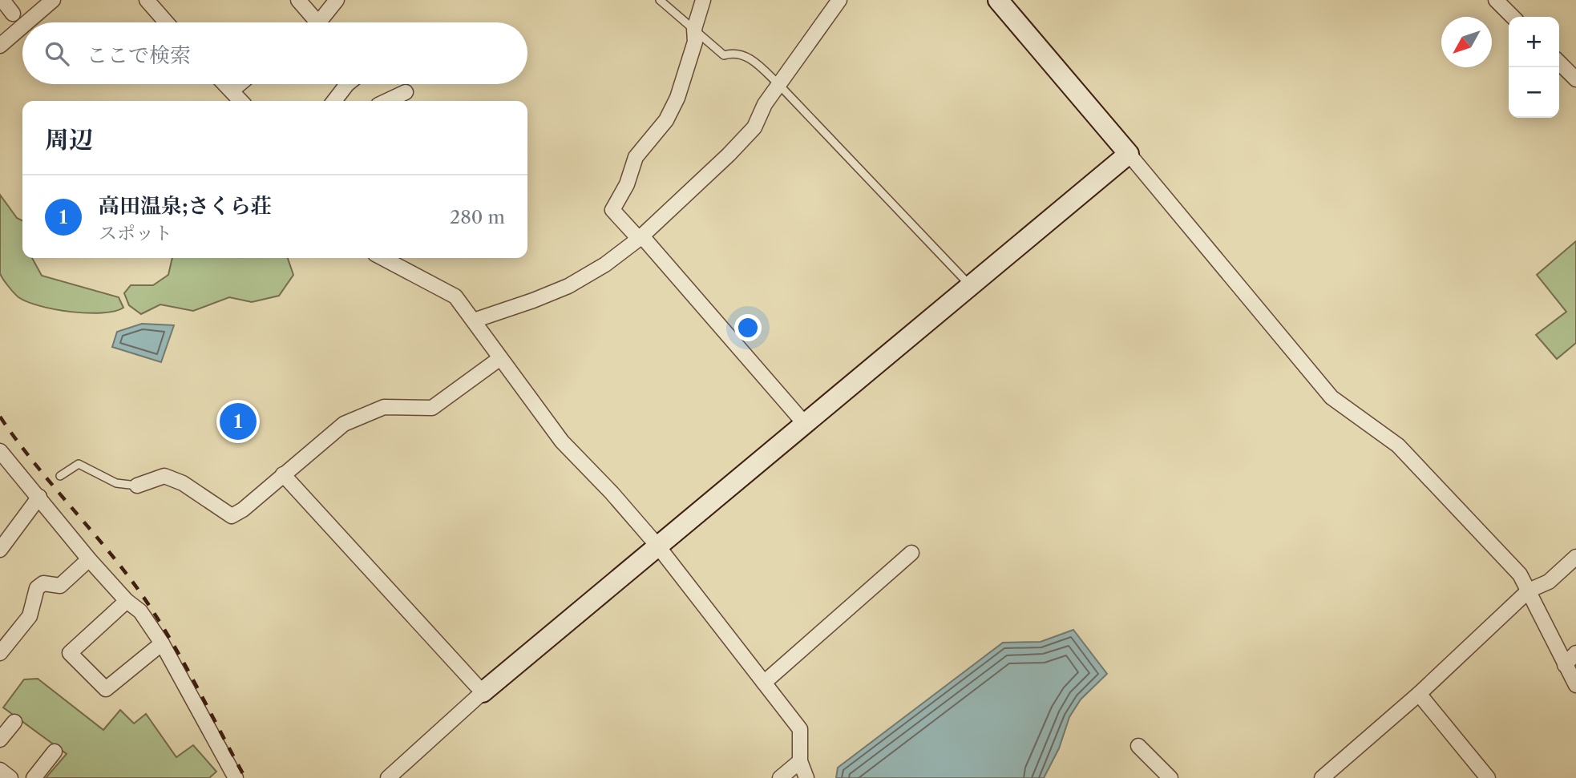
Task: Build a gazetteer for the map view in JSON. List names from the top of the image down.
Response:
{
  "north": "bottom left",
  "page": {
    "map_buttons": ["+", "−"],
    "search": "ここで検索",
    "heading": "周辺",
    "list": [
      {
        "mark": "1",
        "name": "高田温泉;さくら荘",
        "note": "スポット",
        "value": "280 m"
      }
    ],
    "pins": "1"
  }
}
